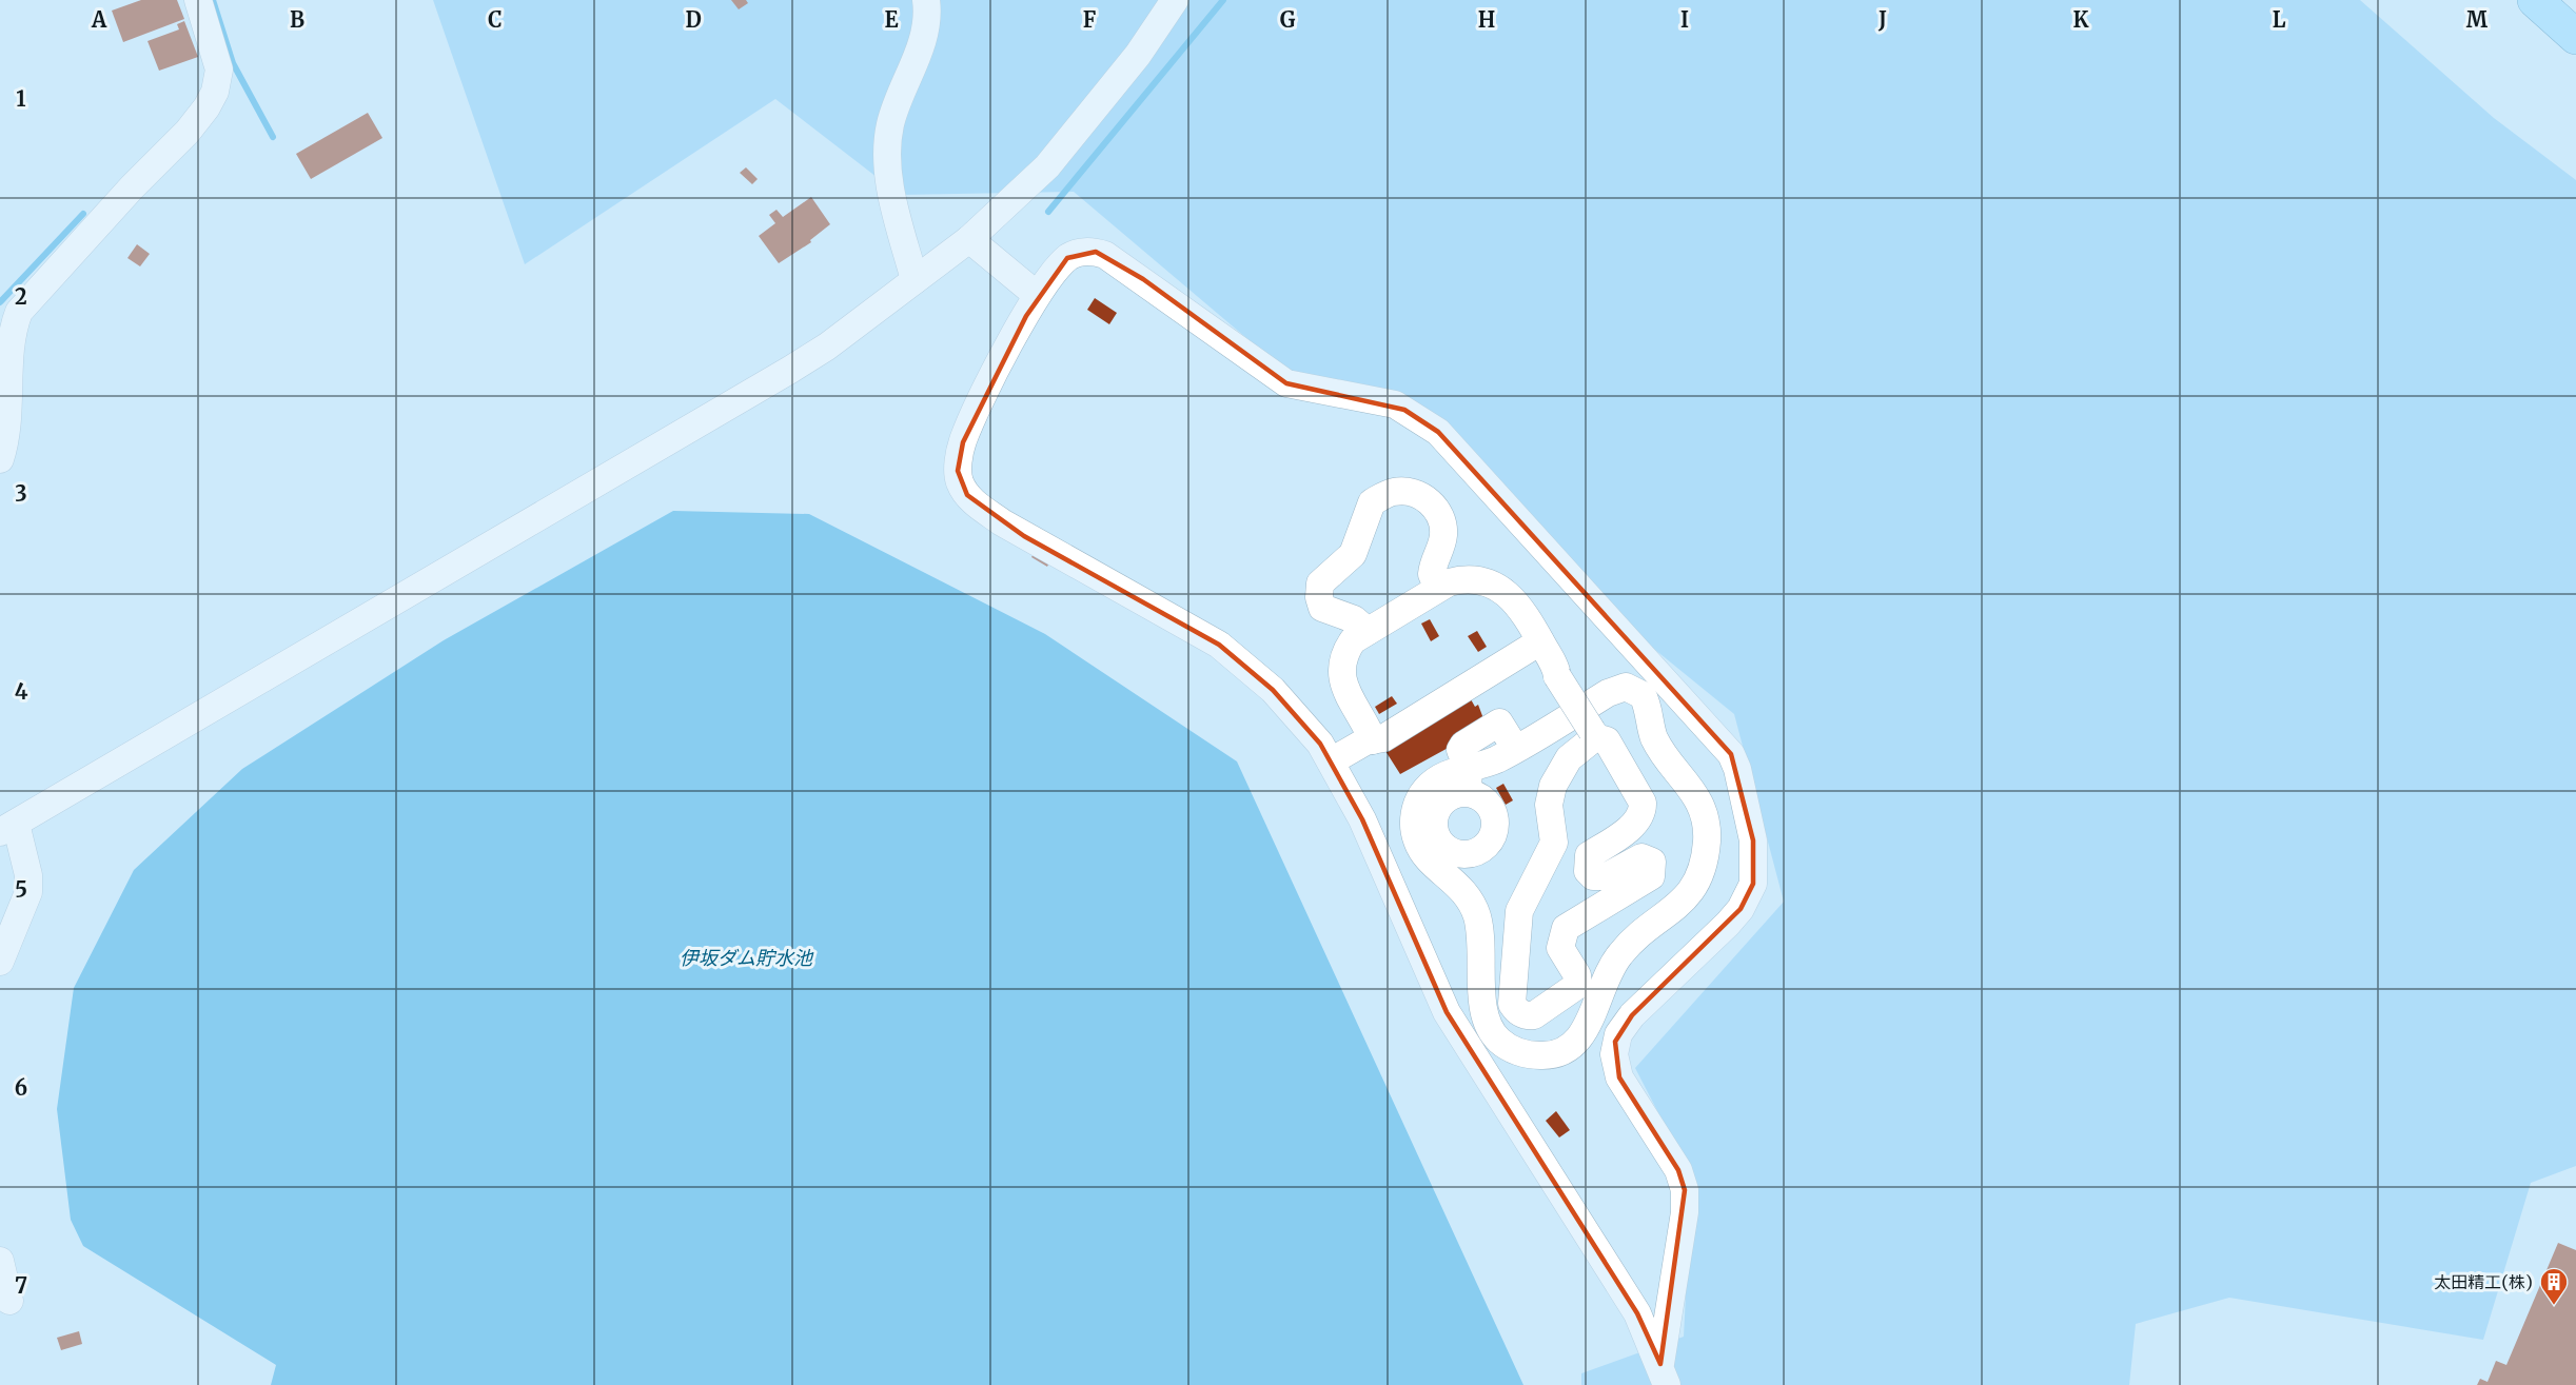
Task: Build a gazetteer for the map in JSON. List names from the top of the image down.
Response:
{
  "water": ["伊坂ダム貯水池"],
  "places": {
    "building": ["太田精工(株)"]
  },
  "grid": {
    "columns": [
      "A",
      "B",
      "C",
      "D",
      "E",
      "F",
      "G",
      "H",
      "I",
      "J",
      "K",
      "L",
      "M"
    ],
    "rows": [
      "1",
      "2",
      "3",
      "4",
      "5",
      "6",
      "7"
    ]
  }
}
